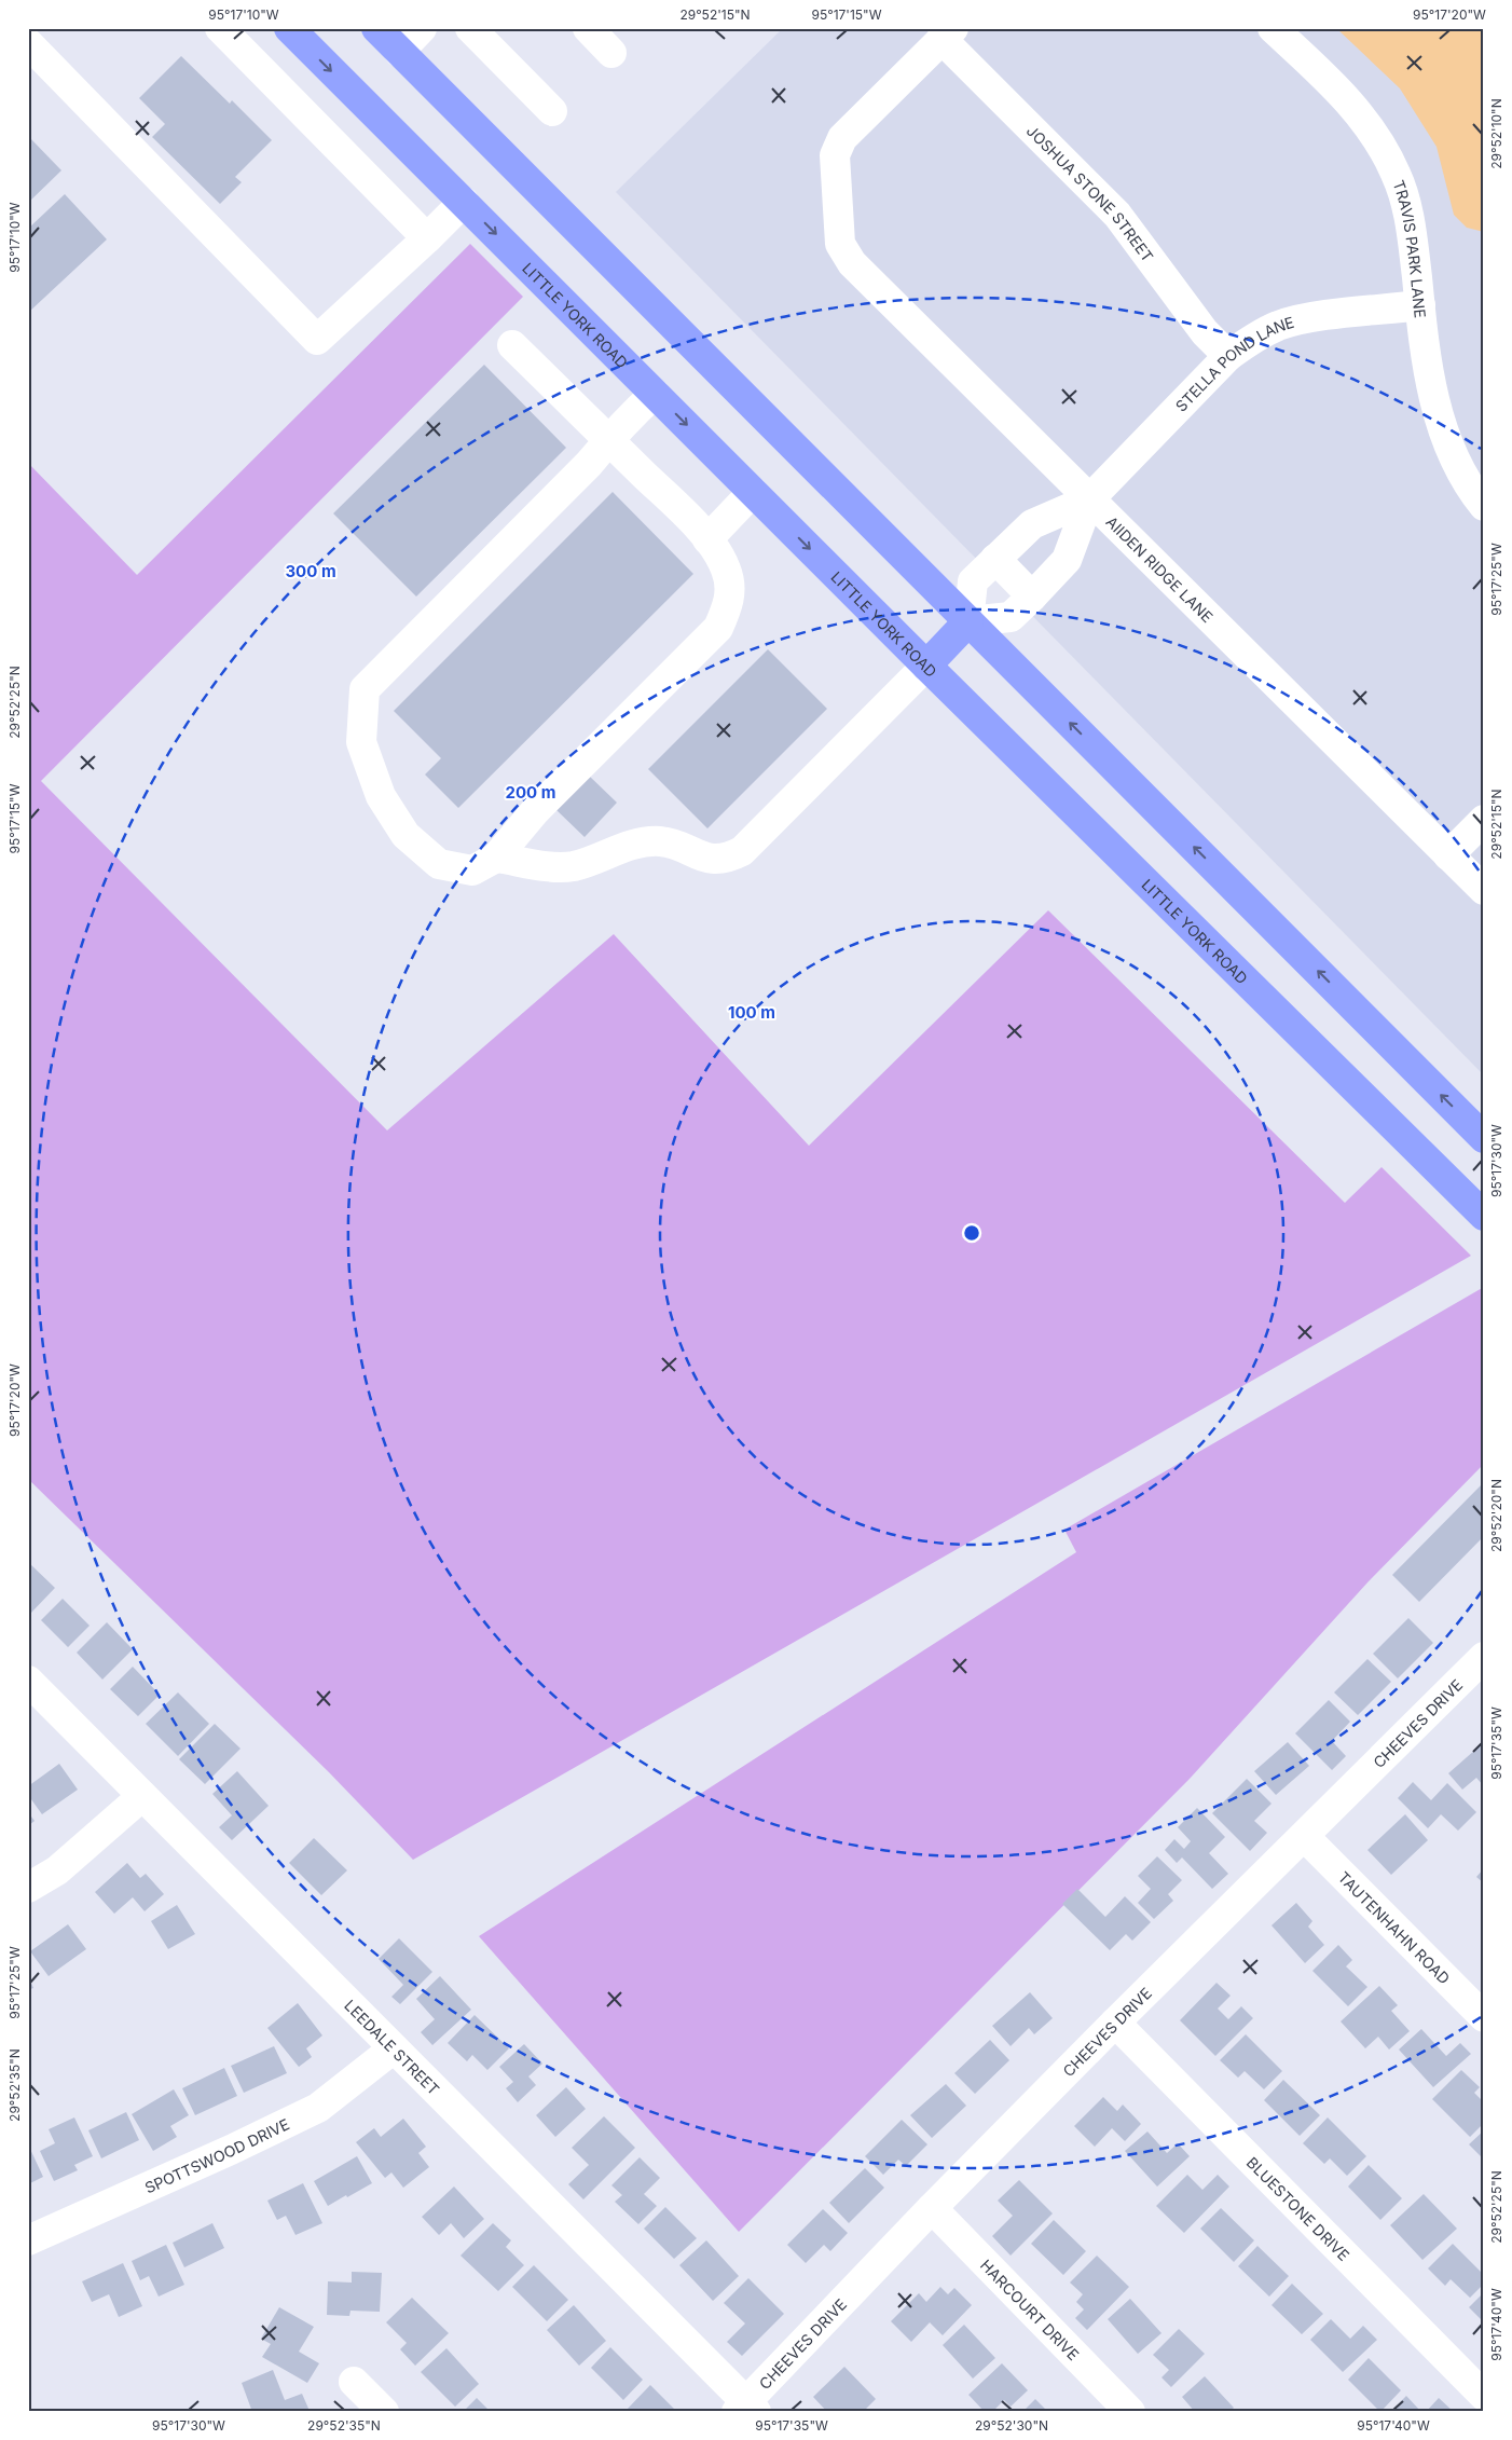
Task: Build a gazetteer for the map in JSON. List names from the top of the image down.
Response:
{
  "streets": {
    "main road": ["LITTLE YORK ROAD"],
    "street": [
      "JOSHUA STONE STREET",
      "TRAVIS PARK LANE",
      "STELLA POND LANE",
      "AIIDEN RIDGE LANE",
      "CHEEVES DRIVE",
      "TAUTENHAHN ROAD",
      "LEEDALE STREET",
      "SPOTTSWOOD DRIVE",
      "BLUESTONE DRIVE",
      "HARCOURT DRIVE"
    ]
  },
  "crossings": [
    ["JOSHUA STONE STREET", "STELLA POND LANE"],
    ["JOSHUA STONE STREET", "AIIDEN RIDGE LANE"],
    ["TRAVIS PARK LANE", "STELLA POND LANE"],
    ["STELLA POND LANE", "AIIDEN RIDGE LANE"],
    ["CHEEVES DRIVE", "TAUTENHAHN ROAD"],
    ["CHEEVES DRIVE", "LEEDALE STREET"],
    ["CHEEVES DRIVE", "BLUESTONE DRIVE"],
    ["CHEEVES DRIVE", "HARCOURT DRIVE"],
    ["LEEDALE STREET", "SPOTTSWOOD DRIVE"]
  ],
  "coordinates": [
    "95°17'10\"W",
    "29°52'15\"N",
    "95°17'15\"W",
    "95°17'20\"W",
    "29°52'10\"N",
    "95°17'25\"W",
    "29°52'25\"N",
    "95°17'30\"W",
    "29°52'20\"N",
    "95°17'35\"W",
    "29°52'35\"N",
    "95°17'40\"W",
    "29°52'30\"N"
  ],
  "rings": ["300 m", "200 m", "100 m"]
}
